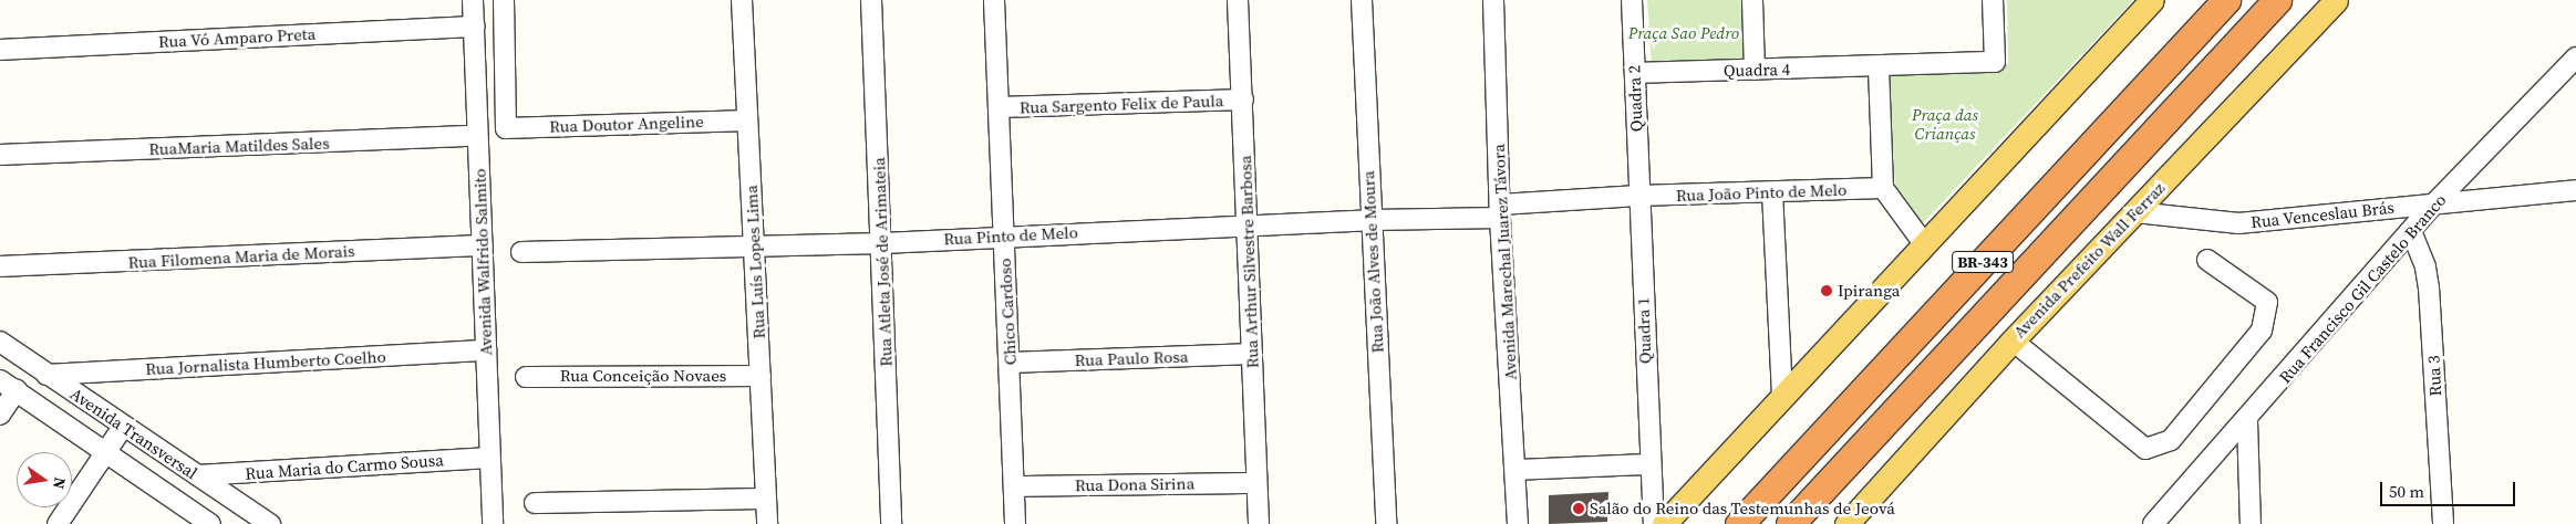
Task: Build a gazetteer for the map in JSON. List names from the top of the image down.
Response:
{
  "streets": {
    "highway": ["BR-343"],
    "main road": ["Avenida Prefeito Wall Ferraz"],
    "street": [
      "Rua Vó Amparo Preta",
      "Quadra 4",
      "Quadra 2",
      "Rua Sargento Felix de Paula",
      "Rua Doutor Angeline",
      "RuaMaria Matildes Sales",
      "Rua João Pinto de Melo",
      "Rua Venceslau Brás",
      "Rua Pinto de Melo",
      "Rua Filomena Maria de Morais",
      "Avenida Walfrido Salmito",
      "Rua Luís Lopes Lima",
      "Rua Atleta José de Arimateia",
      "Rua Arthur Silvestre Barbosa",
      "Rua João Alves de Moura",
      "Avenida Marechal Juarez Távora",
      "Rua Francisco Gil Castelo Branco",
      "Chico Cardoso",
      "Quadra 1",
      "Rua Paulo Rosa",
      "Rua Jornalista Humberto Coelho",
      "Rua Conceição Novaes",
      "Rua 3",
      "Avenida Transversal",
      "Rua Maria do Carmo Sousa",
      "Rua Dona Sirina"
    ]
  },
  "crossings": [
    ["Rua Vó Amparo Preta", "Avenida Walfrido Salmito"],
    ["Quadra 4", "Quadra 2"],
    ["Quadra 2", "Rua João Pinto de Melo"],
    ["Quadra 2", "Rua Pinto de Melo"],
    ["Quadra 2", "Quadra 1"],
    ["Rua Sargento Felix de Paula", "Rua Arthur Silvestre Barbosa"],
    ["Rua Sargento Felix de Paula", "Chico Cardoso"],
    ["Rua Doutor Angeline", "Rua Luís Lopes Lima"],
    ["RuaMaria Matildes Sales", "Avenida Walfrido Salmito"],
    ["Rua João Pinto de Melo", "Rua Pinto de Melo"],
    ["Rua João Pinto de Melo", "Quadra 1"],
    ["Rua Venceslau Brás", "Avenida Prefeito Wall Ferraz"],
    ["Rua Venceslau Brás", "Rua Francisco Gil Castelo Branco"],
    ["Rua Pinto de Melo", "Rua Luís Lopes Lima"],
    ["Rua Pinto de Melo", "Rua Atleta José de Arimateia"],
    ["Rua Pinto de Melo", "Rua Arthur Silvestre Barbosa"],
    ["Rua Pinto de Melo", "Rua João Alves de Moura"],
    ["Rua Pinto de Melo", "Avenida Marechal Juarez Távora"],
    ["Rua Pinto de Melo", "Chico Cardoso"],
    ["Rua Pinto de Melo", "Quadra 1"],
    ["Rua Filomena Maria de Morais", "Avenida Walfrido Salmito"],
    ["Avenida Walfrido Salmito", "Rua Jornalista Humberto Coelho"],
    ["Avenida Walfrido Salmito", "Rua Maria do Carmo Sousa"],
    ["Rua Luís Lopes Lima", "Rua Conceição Novaes"],
    ["Rua Arthur Silvestre Barbosa", "Rua Paulo Rosa"],
    ["Rua Arthur Silvestre Barbosa", "Rua Dona Sirina"],
    ["Rua Francisco Gil Castelo Branco", "Rua 3"],
    ["Chico Cardoso", "Rua Paulo Rosa"],
    ["Chico Cardoso", "Rua Dona Sirina"],
    ["Rua Jornalista Humberto Coelho", "Avenida Transversal"],
    ["Avenida Transversal", "Rua Maria do Carmo Sousa"]
  ],
  "parks": ["Praça Sao Pedro", "Praça das Crianças"],
  "places": ["Ipiranga", "Salão do Reino das Testemunhas de Jeová"],
  "scale_bar": "50 m",
  "north": "right"
}
